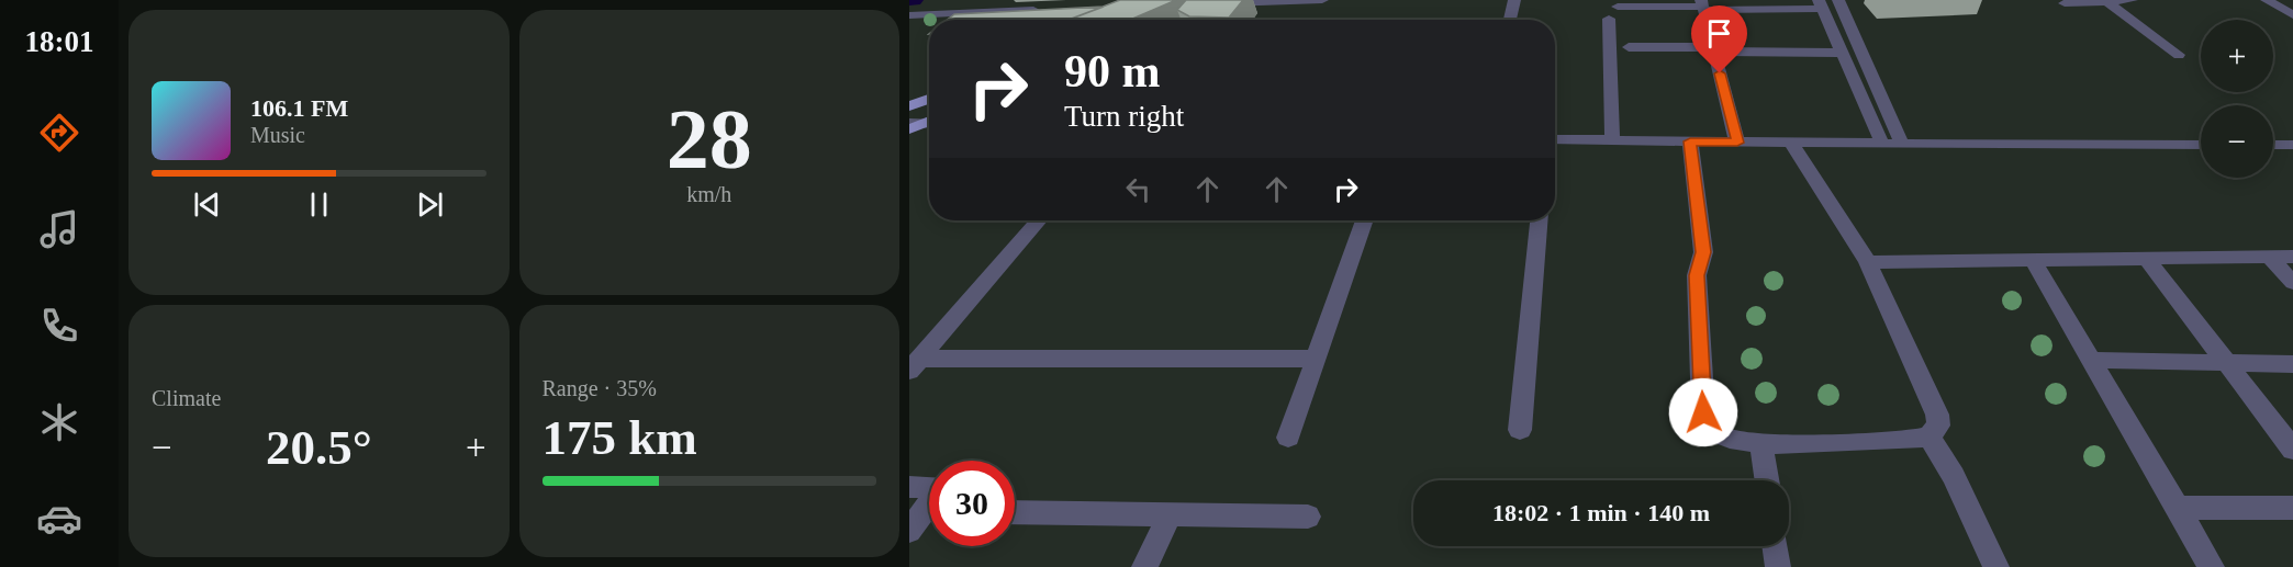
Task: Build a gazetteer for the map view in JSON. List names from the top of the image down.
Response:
{
  "page": {
    "tabs": "18:01",
    "tile": [
      ["28", "km/h"],
      "Climate",
      ["Range · 35%", "175 km"]
    ],
    "map_buttons": ["+", "−"],
    "turn": ["90 m", "Turn right"],
    "song": ["106.1 FM", "Music"],
    "heat": ["−", "20.5°", "+"],
    "limit": "30",
    "trip": "18:02 · 1 min · 140 m"
  }
}
